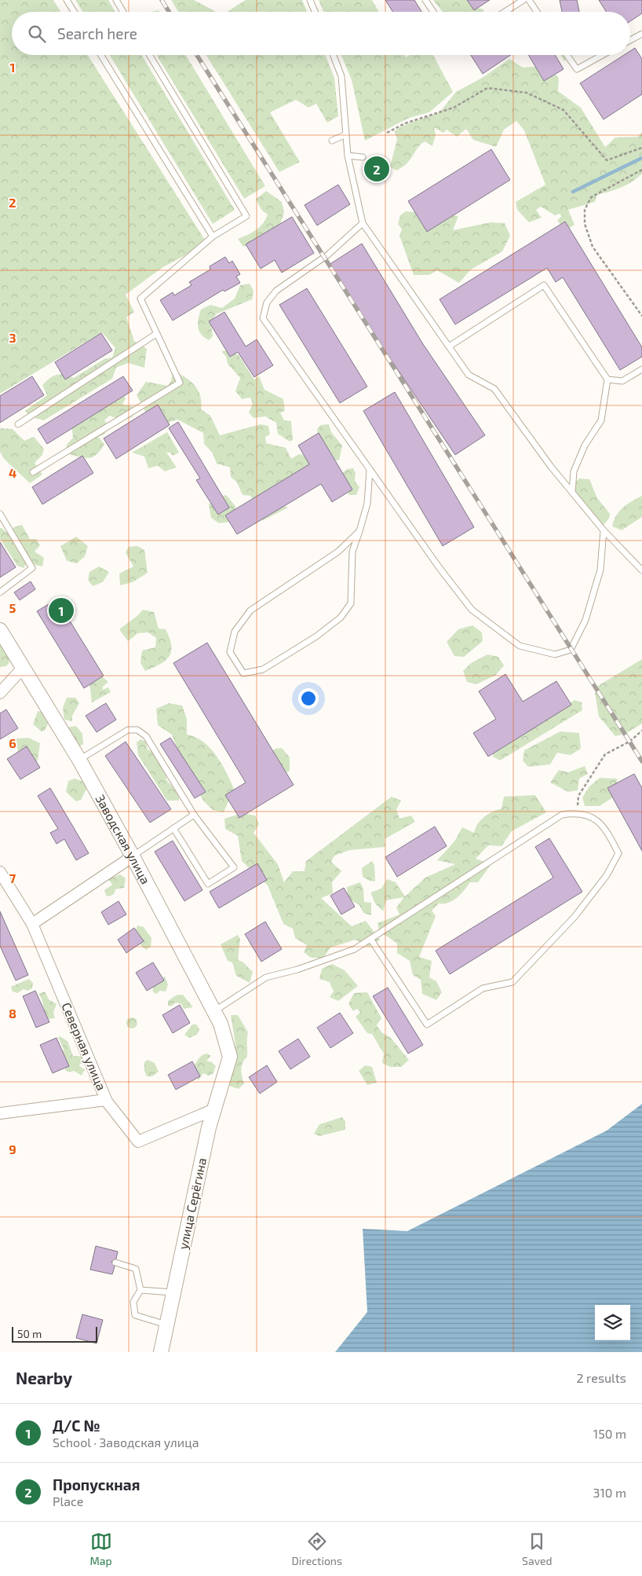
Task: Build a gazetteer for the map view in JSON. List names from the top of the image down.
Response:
{
  "streets": {
    "street": ["Заводская улица", "Северная улица", "улица Серёгина"]
  },
  "crossings": [
    ["Заводская улица", "улица Серёгина"],
    ["Северная улица", "улица Серёгина"]
  ],
  "scale_bar": "50 m",
  "page": {
    "search": "Search here",
    "pins": ["2", "1"],
    "scale": "50 m",
    "heading": ["Nearby", "2 results"],
    "list": [
      {
        "mark": "1",
        "name": "Д/С №",
        "note": "School · Заводская улица",
        "value": "150 m"
      },
      {
        "mark": "2",
        "name": "Пропускная",
        "note": "Place",
        "value": "310 m"
      }
    ],
    "nav": ["Map", "Directions", "Saved"]
  },
  "grid": {
    "rows": [
      "1",
      "2",
      "3",
      "4",
      "5",
      "6",
      "7",
      "8",
      "9"
    ]
  }
}
